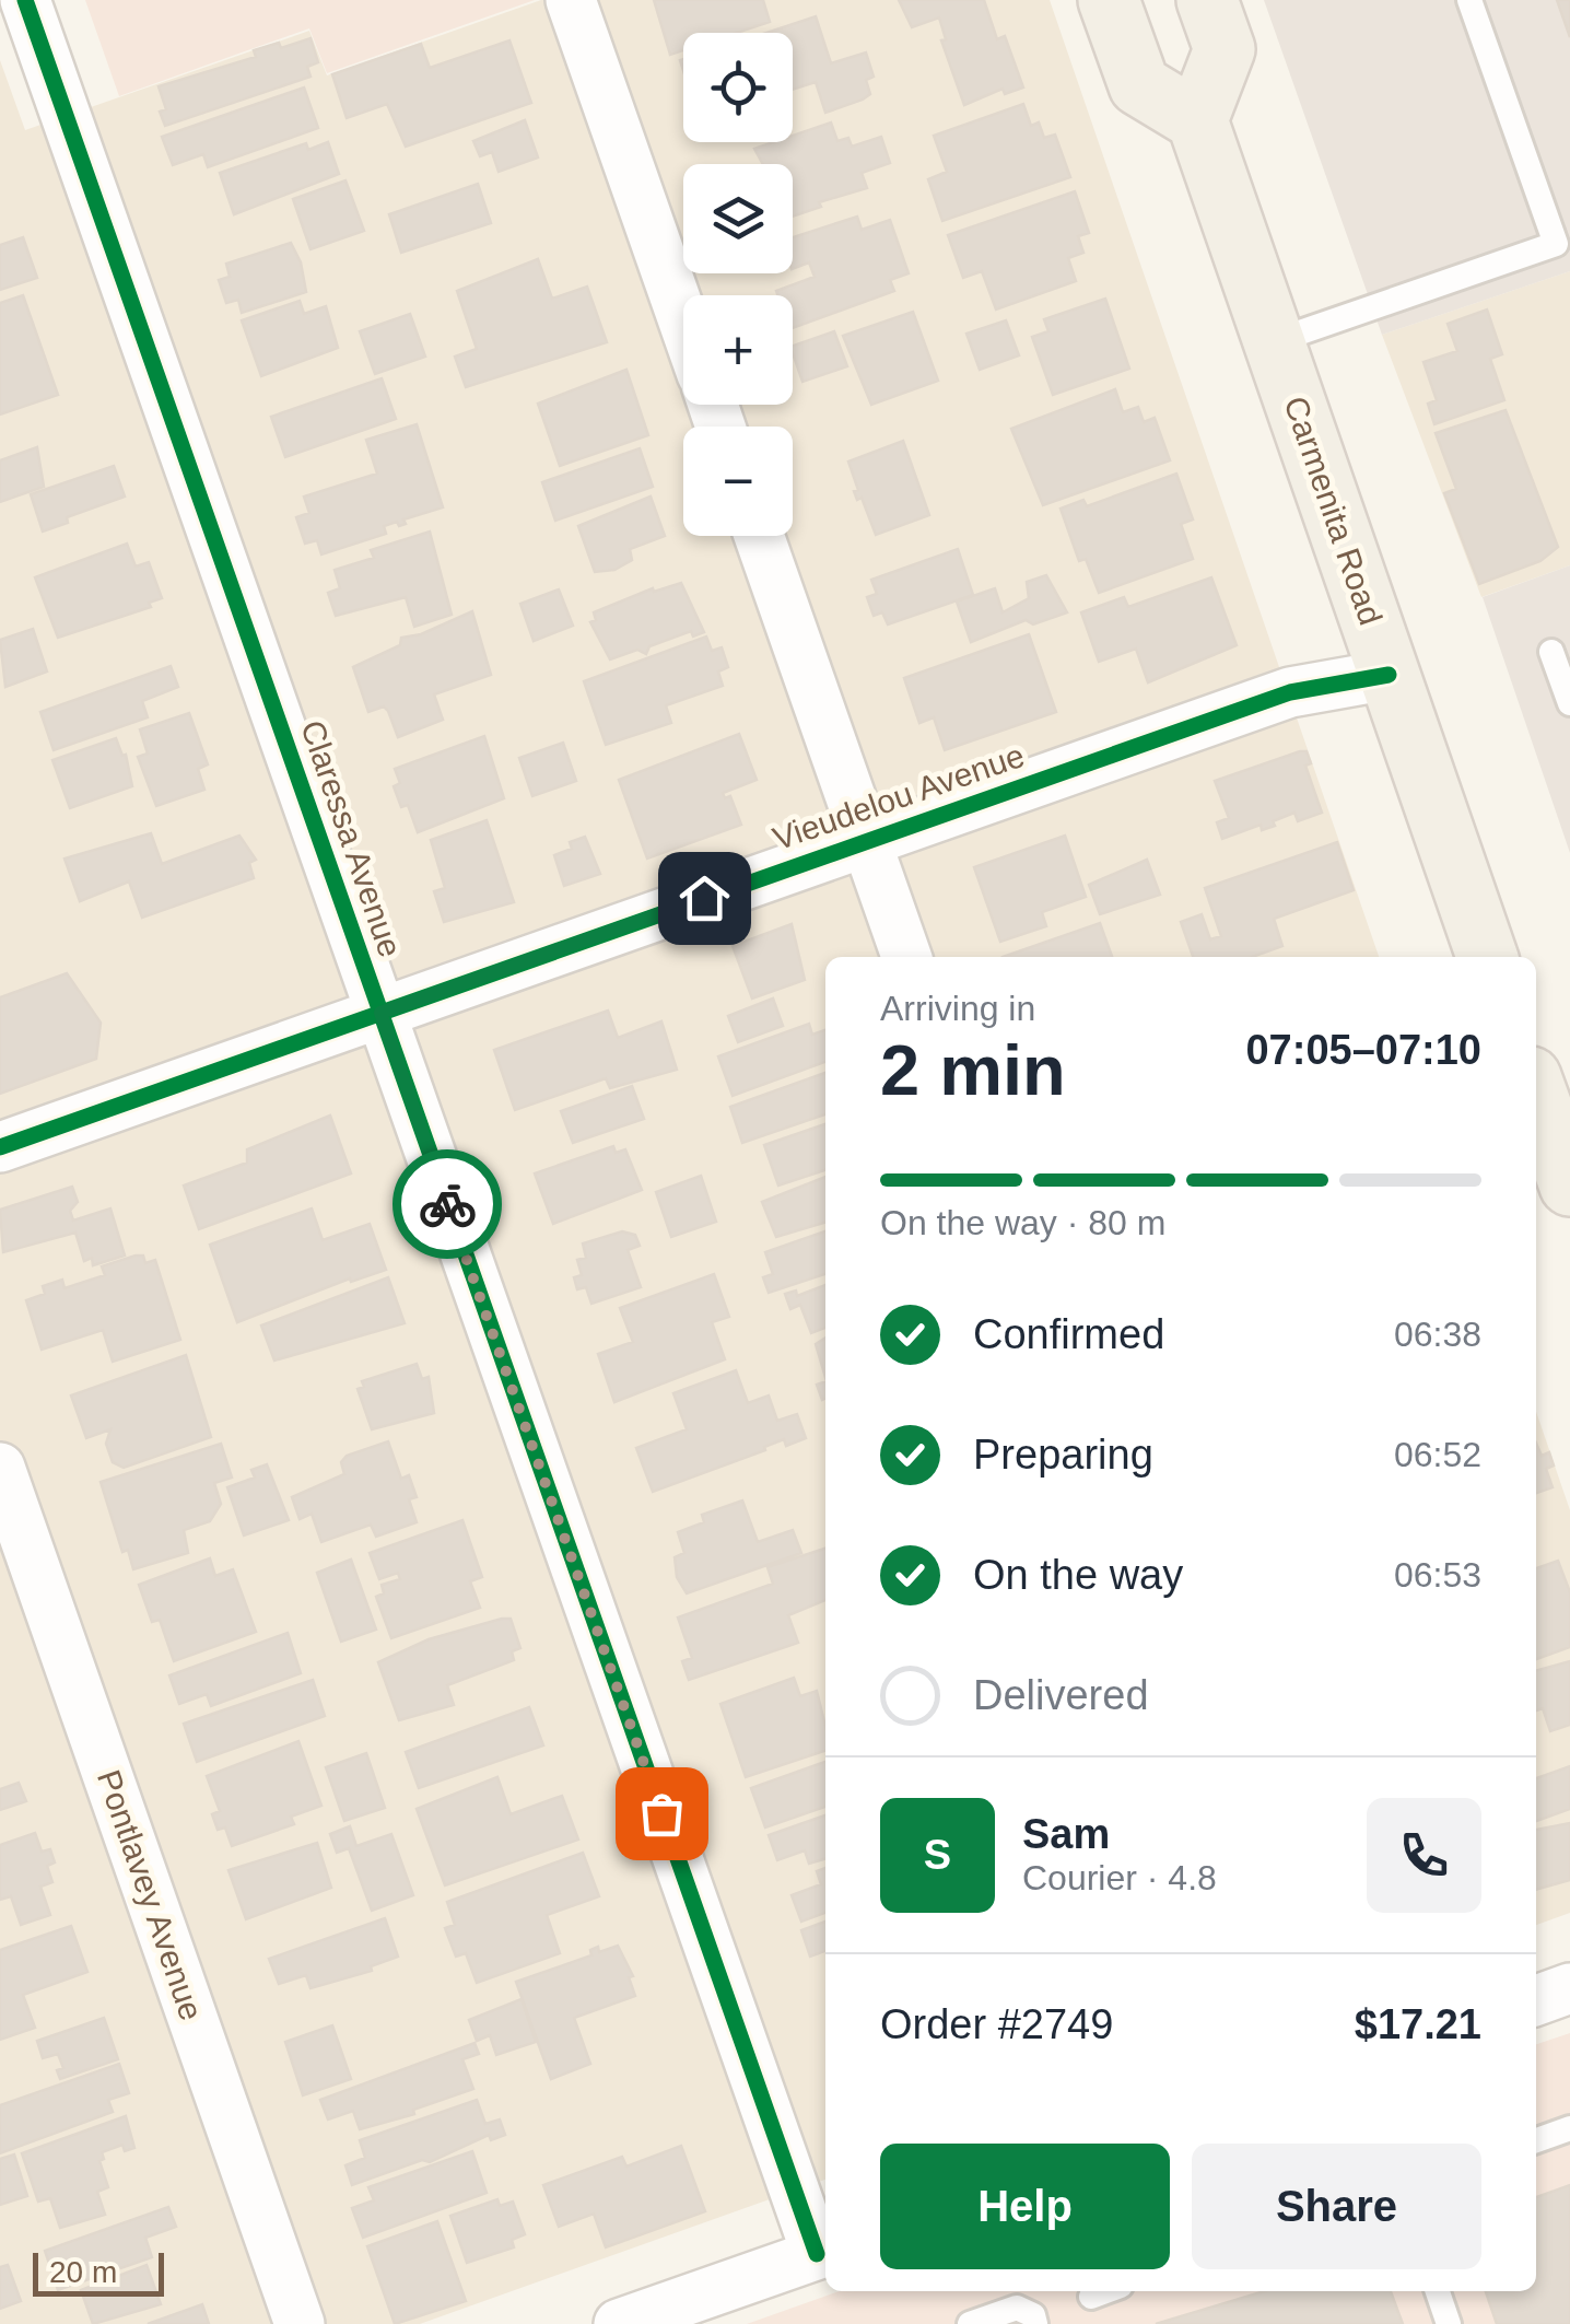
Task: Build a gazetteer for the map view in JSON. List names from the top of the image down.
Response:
{
  "streets": {
    "main road": ["Carmenita Road"],
    "street": ["Vieudelou Avenue", "Claressa Avenue", "Pontlavey Avenue"]
  },
  "crossings": [
    ["Carmenita Road", "Vieudelou Avenue"],
    ["Vieudelou Avenue", "Claressa Avenue"]
  ],
  "scale_bar": "20 m",
  "page": {
    "map_buttons": ["+", "−"],
    "heading": ["2 min", "Arriving in", "07:05–07:10"],
    "panel": [
      "Sam",
      "Courier · 4.8",
      "Order #2749",
      "$17.21"
    ],
    "bar": "On the way · 80 m",
    "list": [
      ["Confirmed", "06:38"],
      ["Preparing", "06:52"],
      ["On the way", "06:53"],
      "Delivered"
    ],
    "round": "S",
    "buttons": ["Help", "Share"],
    "scale": "20 m"
  }
}
